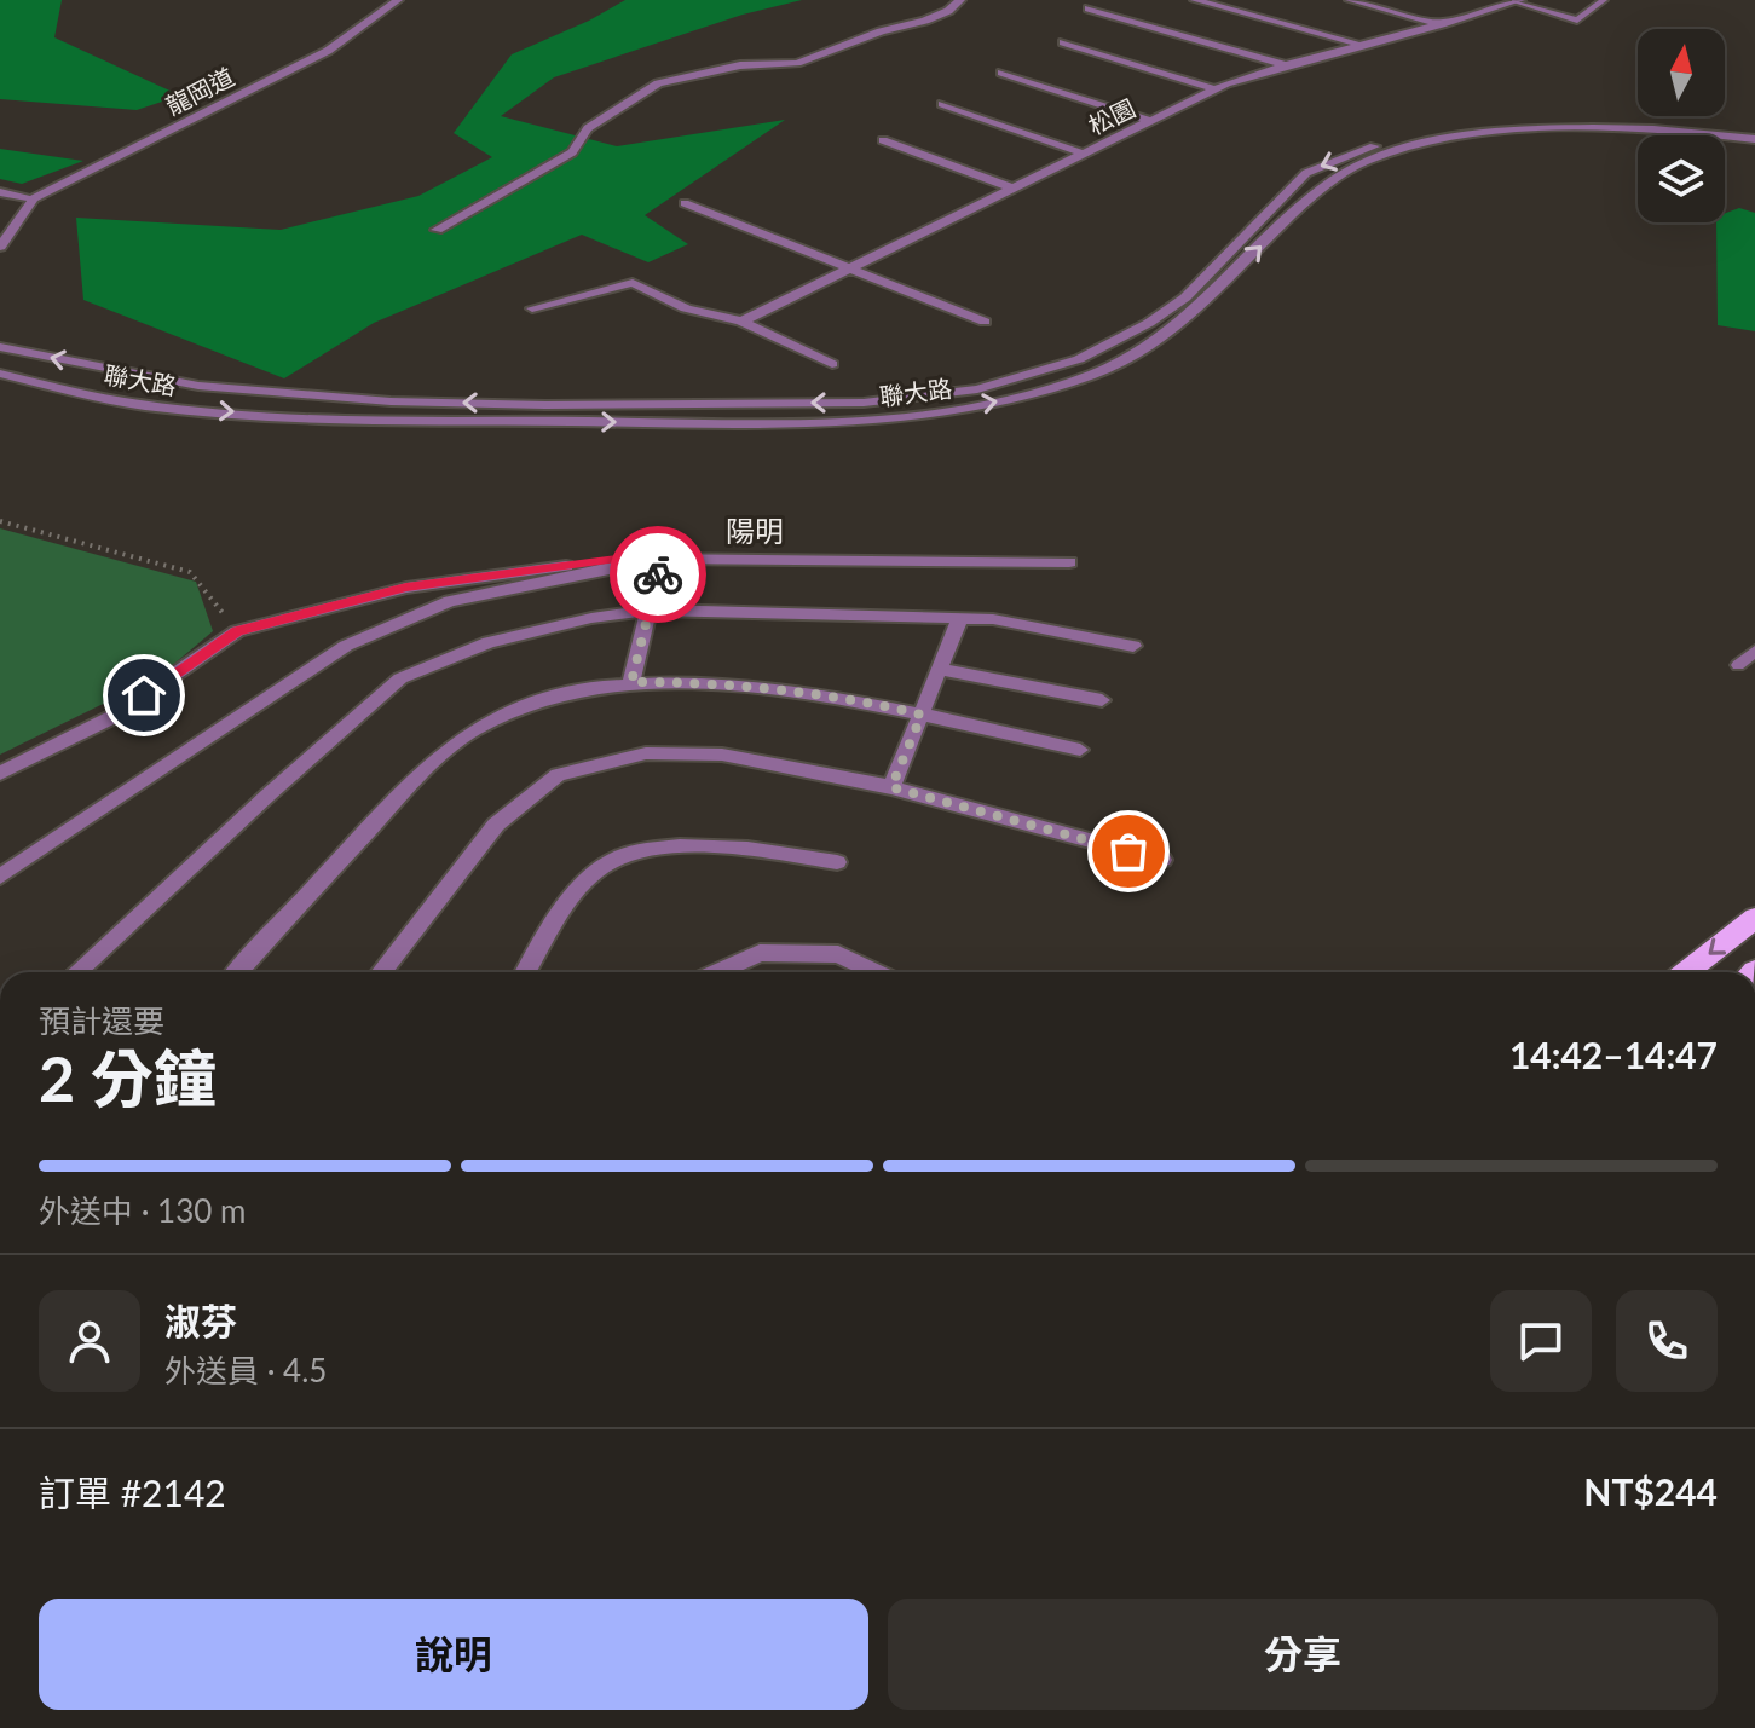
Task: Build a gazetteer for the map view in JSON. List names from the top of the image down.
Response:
{
  "streets": {
    "street": [
      "龍岡道",
      "松園",
      "聯大路",
      "陽明"
    ]
  },
  "north": "top",
  "page": {
    "heading": ["2 分鐘", "預計還要", "14:42–14:47"],
    "panel": [
      "淑芬",
      "外送員 · 4.5",
      "訂單 #2142",
      "NT$244"
    ],
    "bar": "外送中 · 130 m",
    "buttons": ["說明", "分享"]
  }
}
